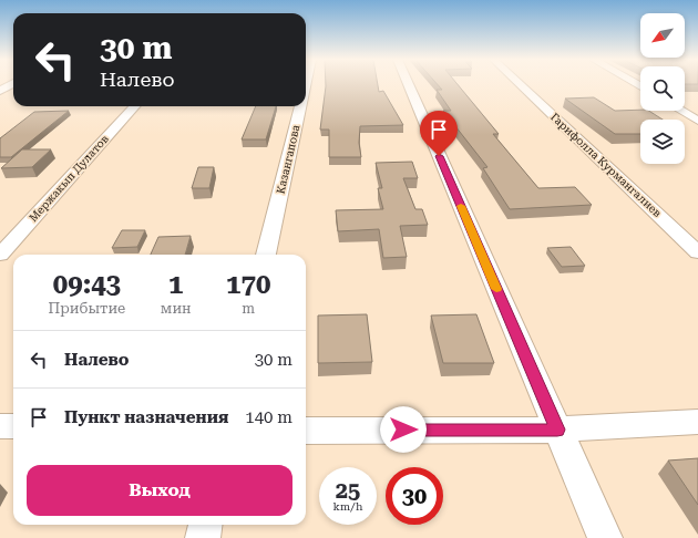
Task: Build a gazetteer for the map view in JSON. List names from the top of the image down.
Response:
{
  "streets": {
    "street": ["Казангапова", "Гарифолла Курмангалиев", "Мержакып Дулатов"]
  },
  "north": "bottom left",
  "page": {
    "turn": ["30 m", "Налево"],
    "eta": [
      "09:43",
      "Прибытие",
      "1",
      "мин",
      "170",
      "m"
    ],
    "list": [
      {
        "name": "Налево",
        "value": "30 m"
      },
      {
        "name": "Пункт назначения",
        "value": "140 m"
      }
    ],
    "buttons": "Выход",
    "speed": "25 km/h",
    "limit": "30"
  }
}
